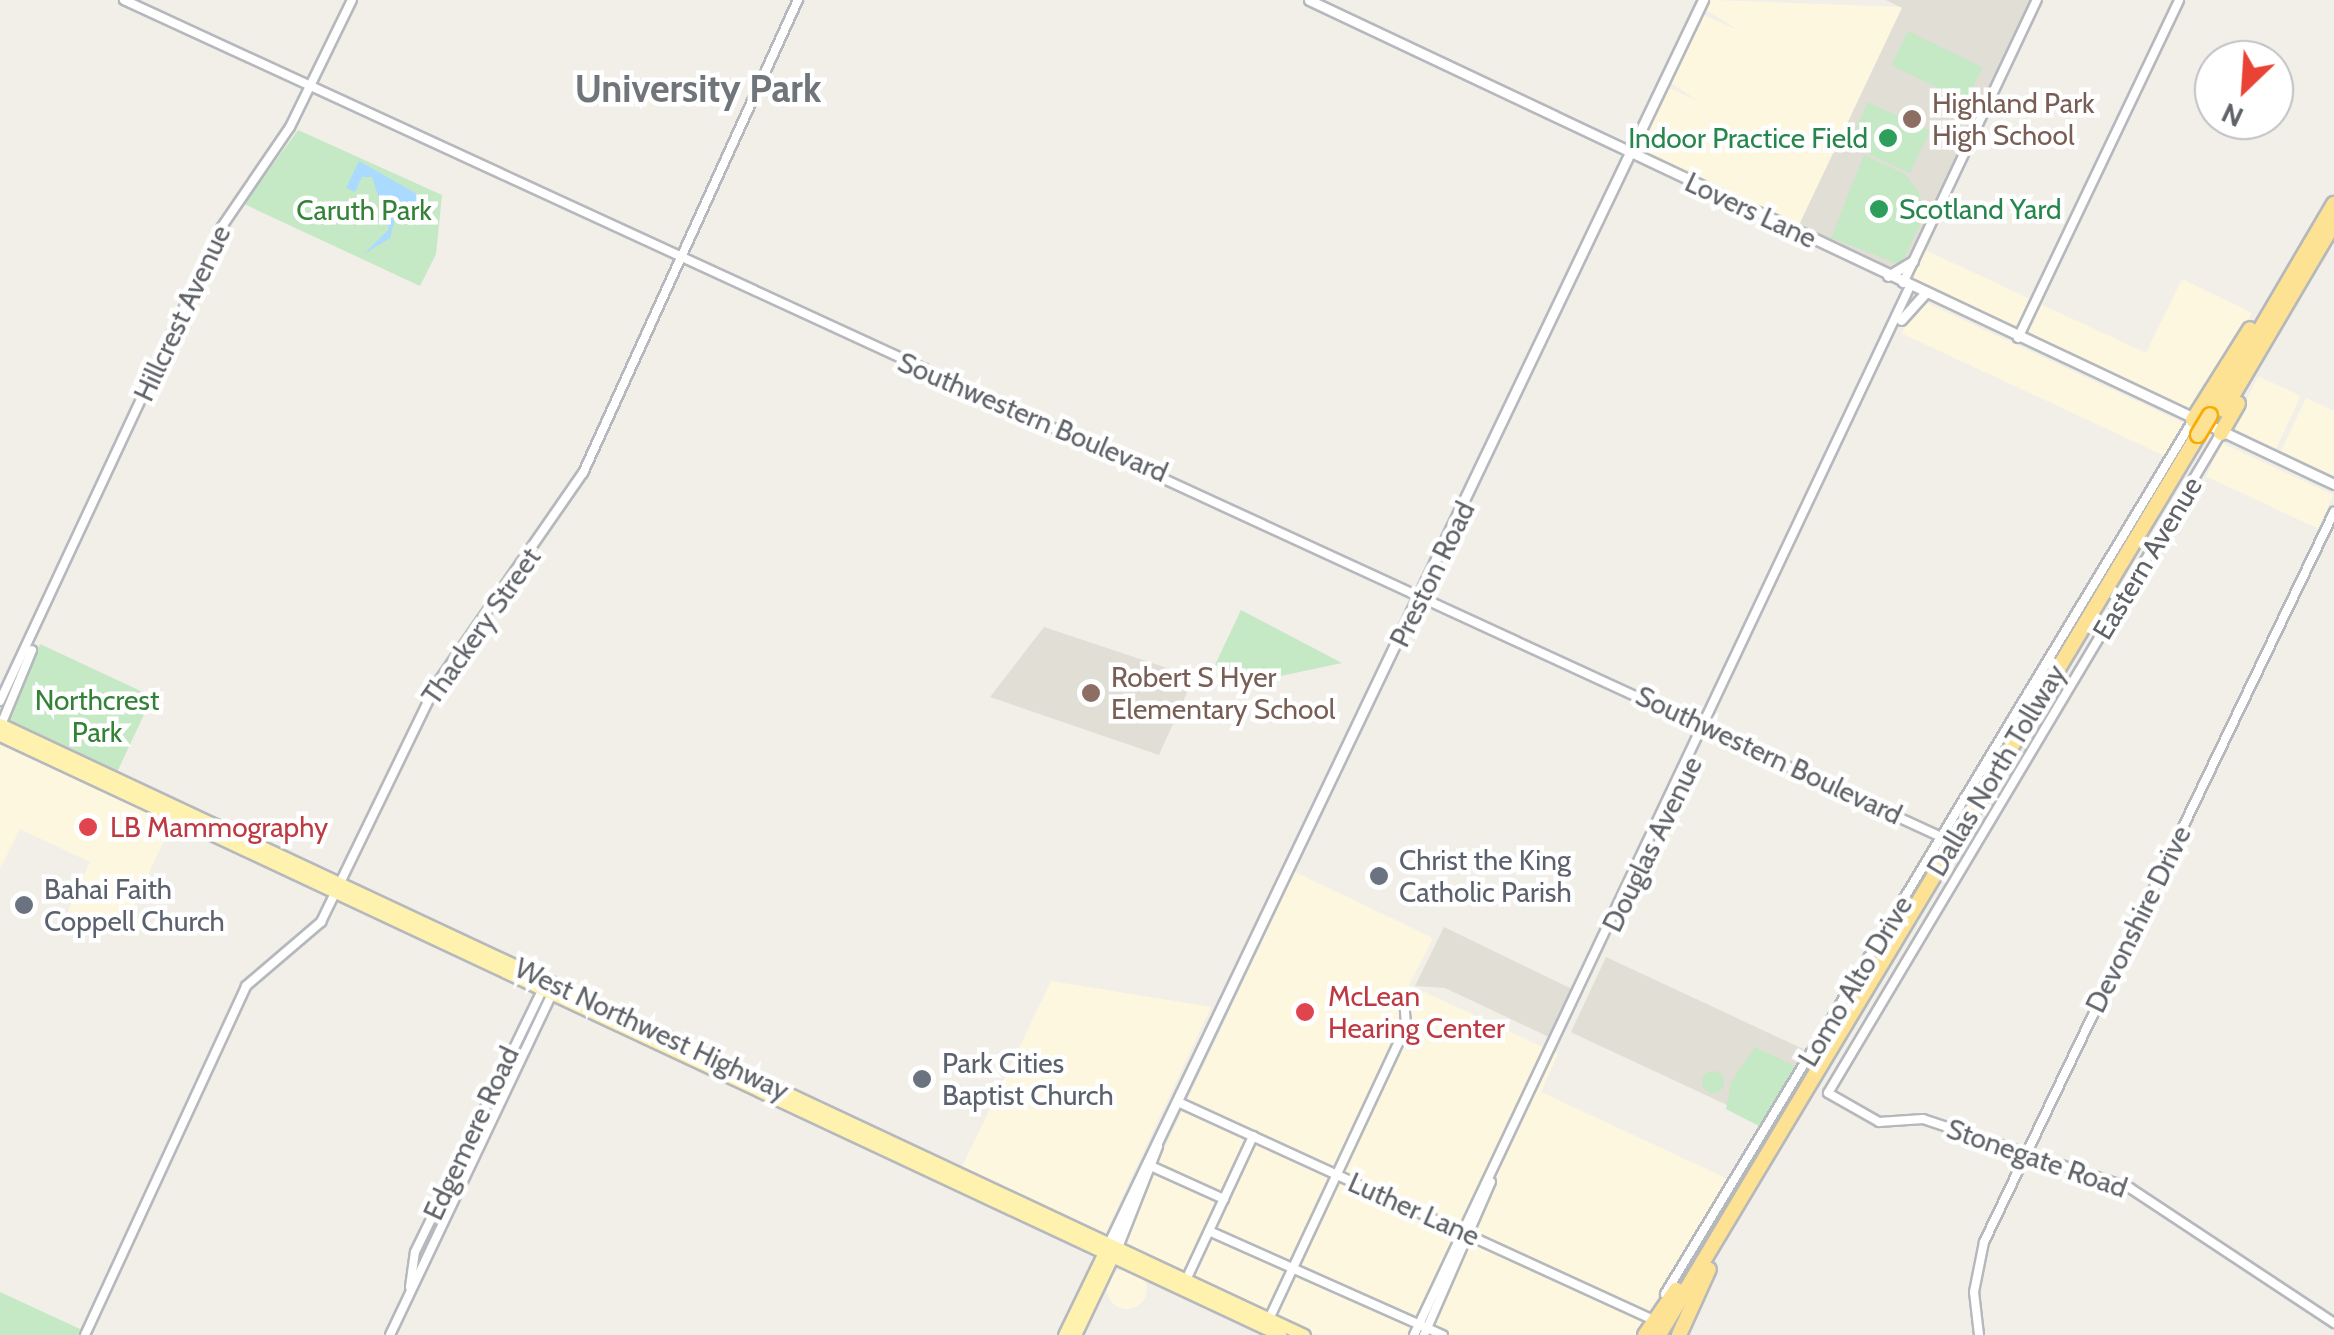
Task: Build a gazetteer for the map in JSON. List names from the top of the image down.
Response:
{
  "streets": {
    "highway": ["Dallas North Tollway"],
    "main road": ["Lovers Lane", "Preston Road", "West Northwest Highway"],
    "street": [
      "Hillcrest Avenue",
      "Southwestern Boulevard",
      "Eastern Avenue",
      "Thackery Street",
      "Douglas Avenue",
      "Devonshire Drive",
      "Lomo Alto Drive",
      "Edgemere Road",
      "Stonegate Road",
      "Luther Lane"
    ]
  },
  "crossings": [
    ["Lovers Lane", "Eastern Avenue"],
    ["Lovers Lane", "Preston Road"],
    ["Lovers Lane", "Dallas North Tollway"],
    ["Lovers Lane", "Douglas Avenue"],
    ["Lovers Lane", "Lomo Alto Drive"],
    ["Hillcrest Avenue", "Southwestern Boulevard"],
    ["Hillcrest Avenue", "West Northwest Highway"],
    ["Southwestern Boulevard", "Preston Road"],
    ["Southwestern Boulevard", "Thackery Street"],
    ["Southwestern Boulevard", "Douglas Avenue"],
    ["Southwestern Boulevard", "Lomo Alto Drive"],
    ["Eastern Avenue", "Dallas North Tollway"],
    ["Eastern Avenue", "Lomo Alto Drive"],
    ["Eastern Avenue", "Stonegate Road"],
    ["Preston Road", "West Northwest Highway"],
    ["Preston Road", "Luther Lane"],
    ["Thackery Street", "West Northwest Highway"],
    ["Dallas North Tollway", "Lomo Alto Drive"],
    ["Douglas Avenue", "Luther Lane"],
    ["Devonshire Drive", "Stonegate Road"],
    ["Lomo Alto Drive", "Luther Lane"],
    ["West Northwest Highway", "Edgemere Road"]
  ],
  "districts": ["University Park"],
  "parks": ["Caruth Park", "Northcrest Park"],
  "places": [
    "Highland Park High School",
    "Indoor Practice Field",
    "Scotland Yard",
    "Robert S Hyer Elementary School",
    "LB Mammography",
    "Christ the King Catholic Parish",
    "Bahai Faith Coppell Church",
    "McLean Hearing Center",
    "Park Cities Baptist Church"
  ],
  "north": "bottom left"
}
